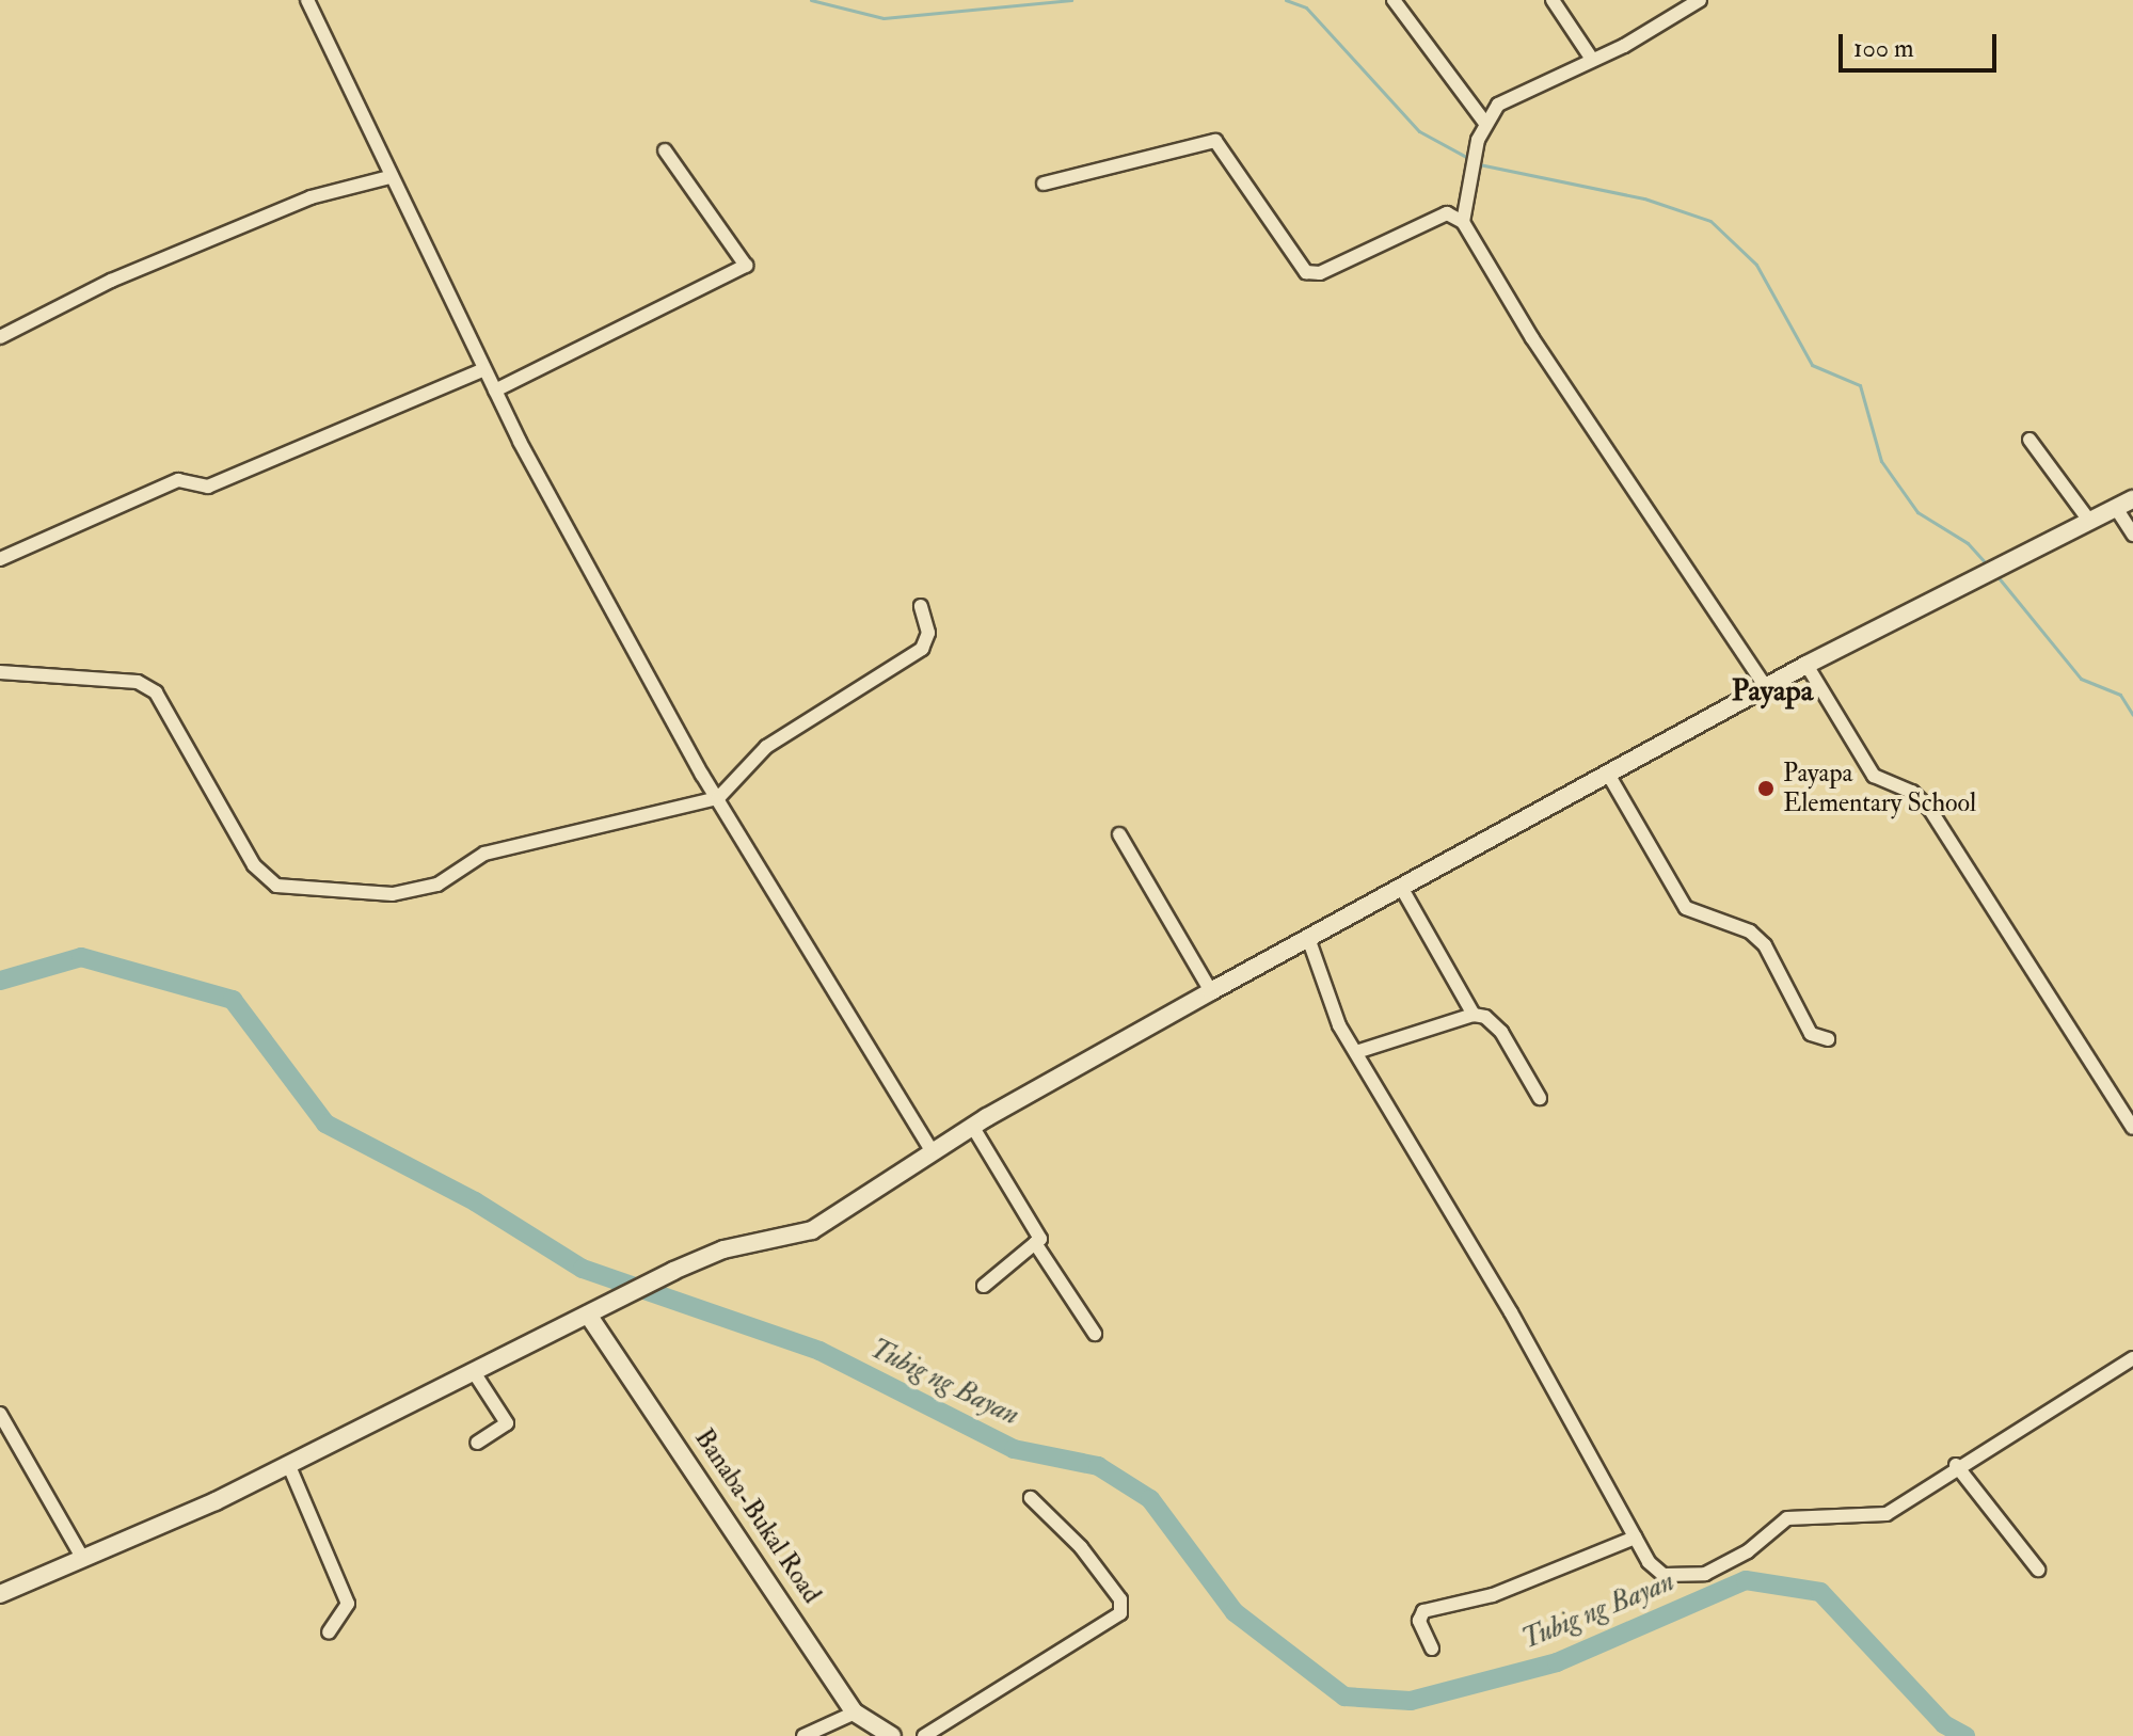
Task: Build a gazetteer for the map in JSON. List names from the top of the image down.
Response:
{
  "streets": {
    "main road": ["Banaba-Bukal Road"]
  },
  "districts": ["Payapa"],
  "water": ["Tubig ng Bayan"],
  "places": ["Payapa Elementary School"],
  "scale_bar": "100 m"
}
